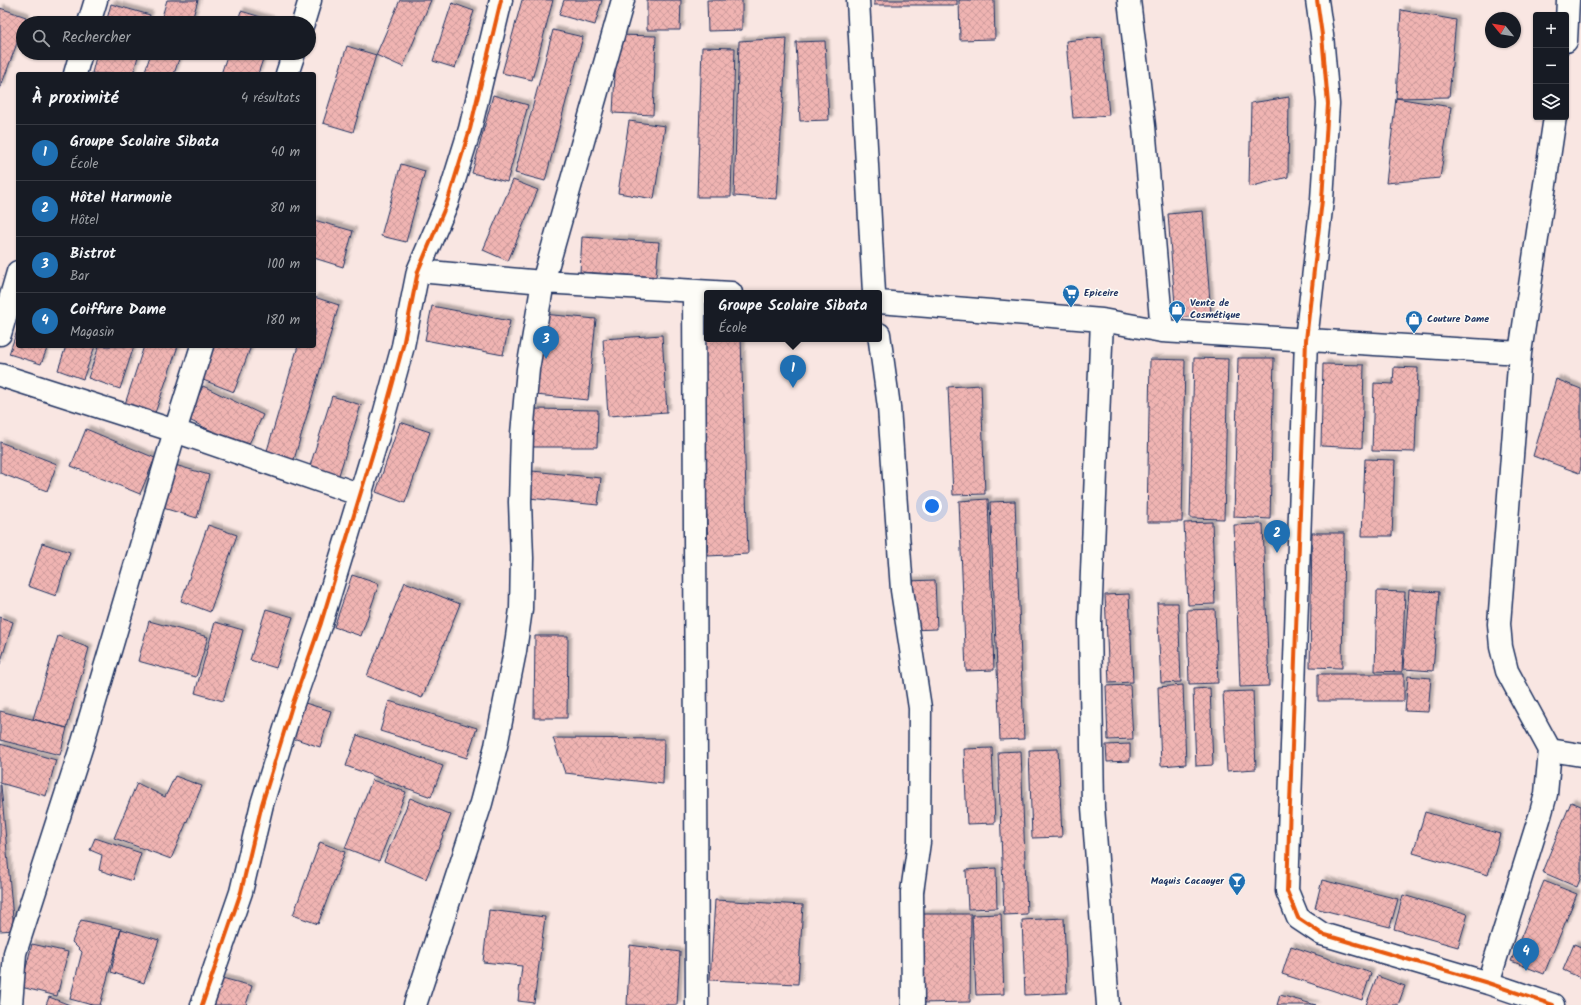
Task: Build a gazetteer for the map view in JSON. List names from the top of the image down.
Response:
{
  "places": {
    "supermarket": ["Epiceire"],
    "shop": ["Vente de Cosmétique", "Couture Dame"],
    "bar": ["Maquis Cacaoyer"]
  },
  "north": "top left",
  "page": {
    "map_buttons": ["+", "−"],
    "search": "Rechercher",
    "heading": ["À proximité", "4 résultats"],
    "list": [
      {
        "mark": "1",
        "name": "Groupe Scolaire Sibata",
        "note": "École",
        "value": "40 m"
      },
      {
        "mark": "2",
        "name": "Hôtel Harmonie",
        "note": "Hôtel",
        "value": "80 m"
      },
      {
        "mark": "3",
        "name": "Bistrot",
        "note": "Bar",
        "value": "100 m"
      },
      {
        "mark": "4",
        "name": "Coiffure Dame",
        "note": "Magasin",
        "value": "180 m"
      }
    ],
    "popup": ["Groupe Scolaire Sibata", "École"],
    "pins": [
      "3",
      "1",
      "2",
      "4"
    ]
  }
}
